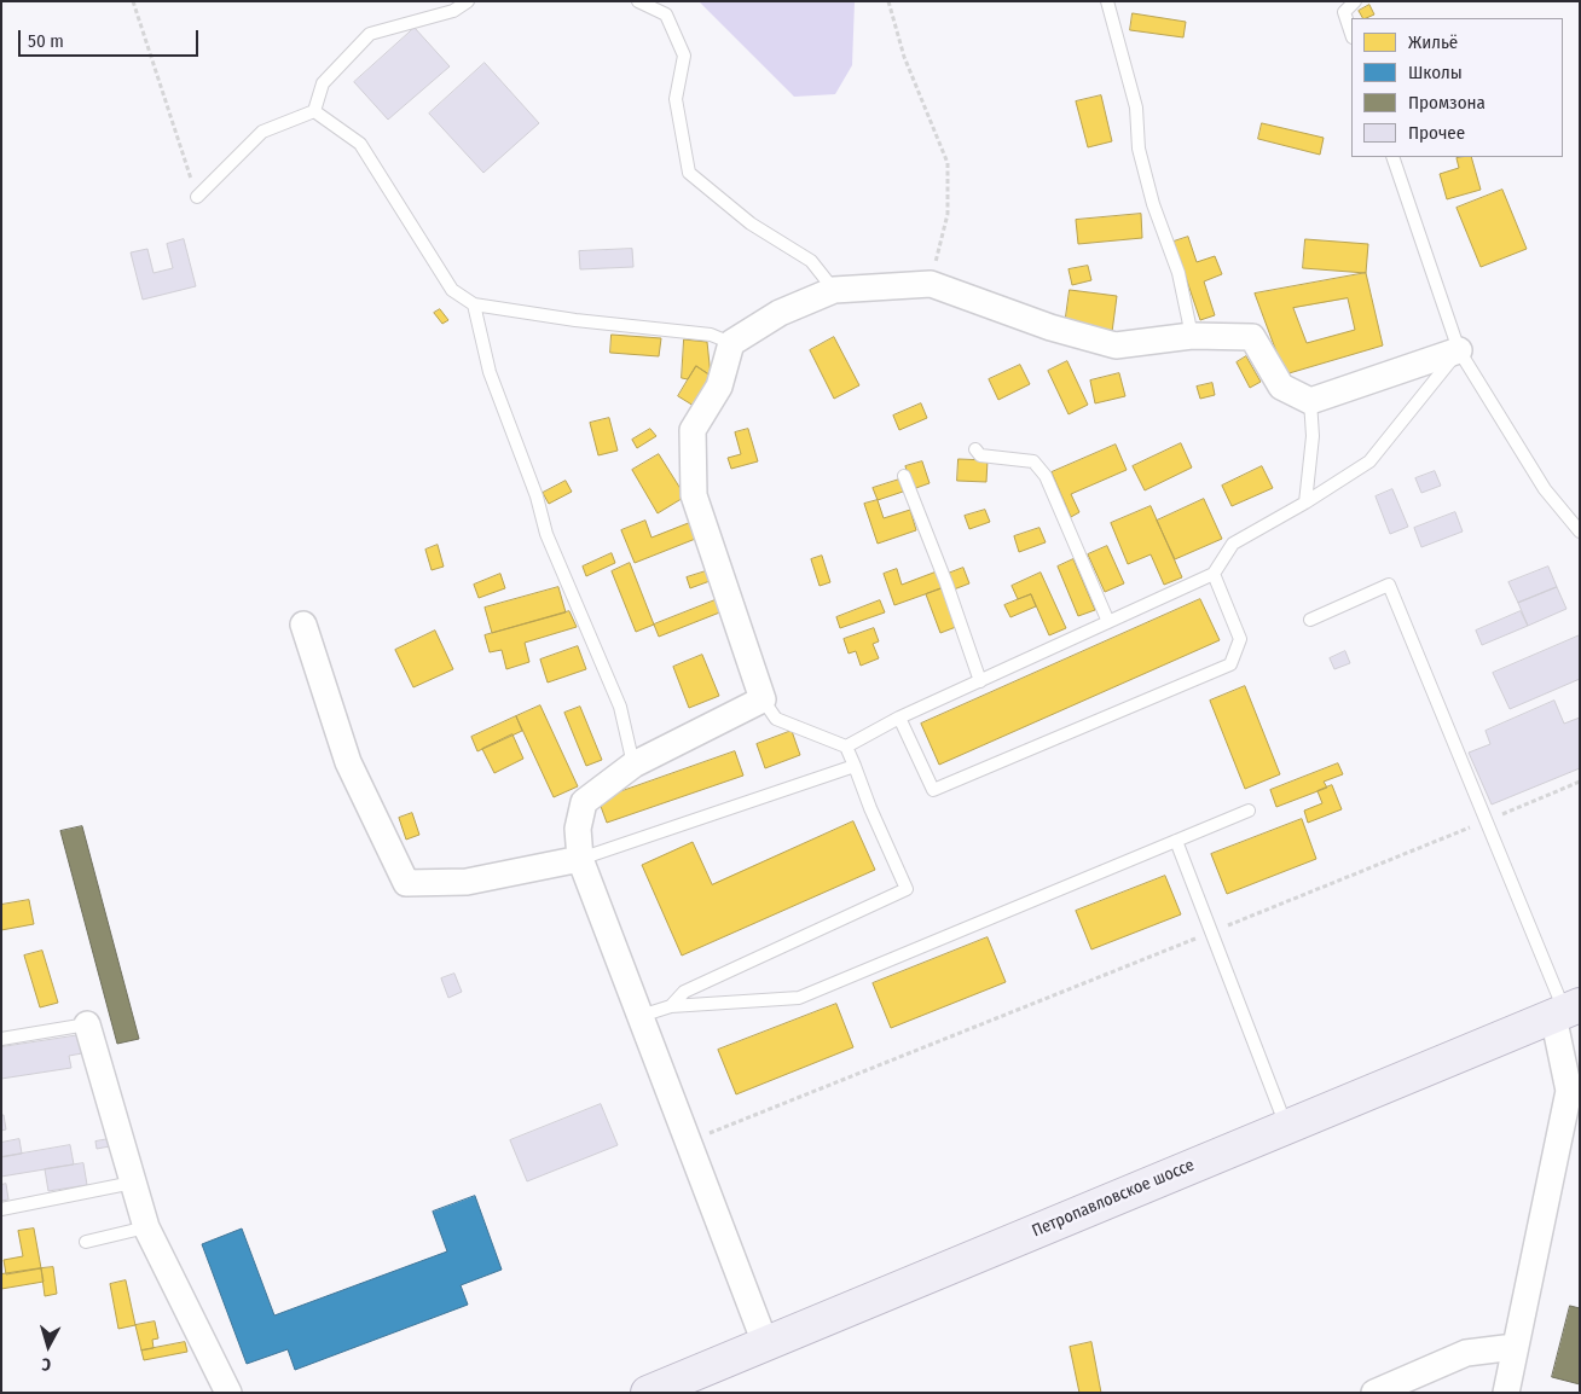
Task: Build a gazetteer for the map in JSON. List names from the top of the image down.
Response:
{
  "streets": {
    "main road": ["Петропавловское шоссе"]
  },
  "legend": [
    "Жильё",
    "Школы",
    "Промзона",
    "Прочее"
  ],
  "scale_bar": "50 m",
  "north": "bottom"
}
